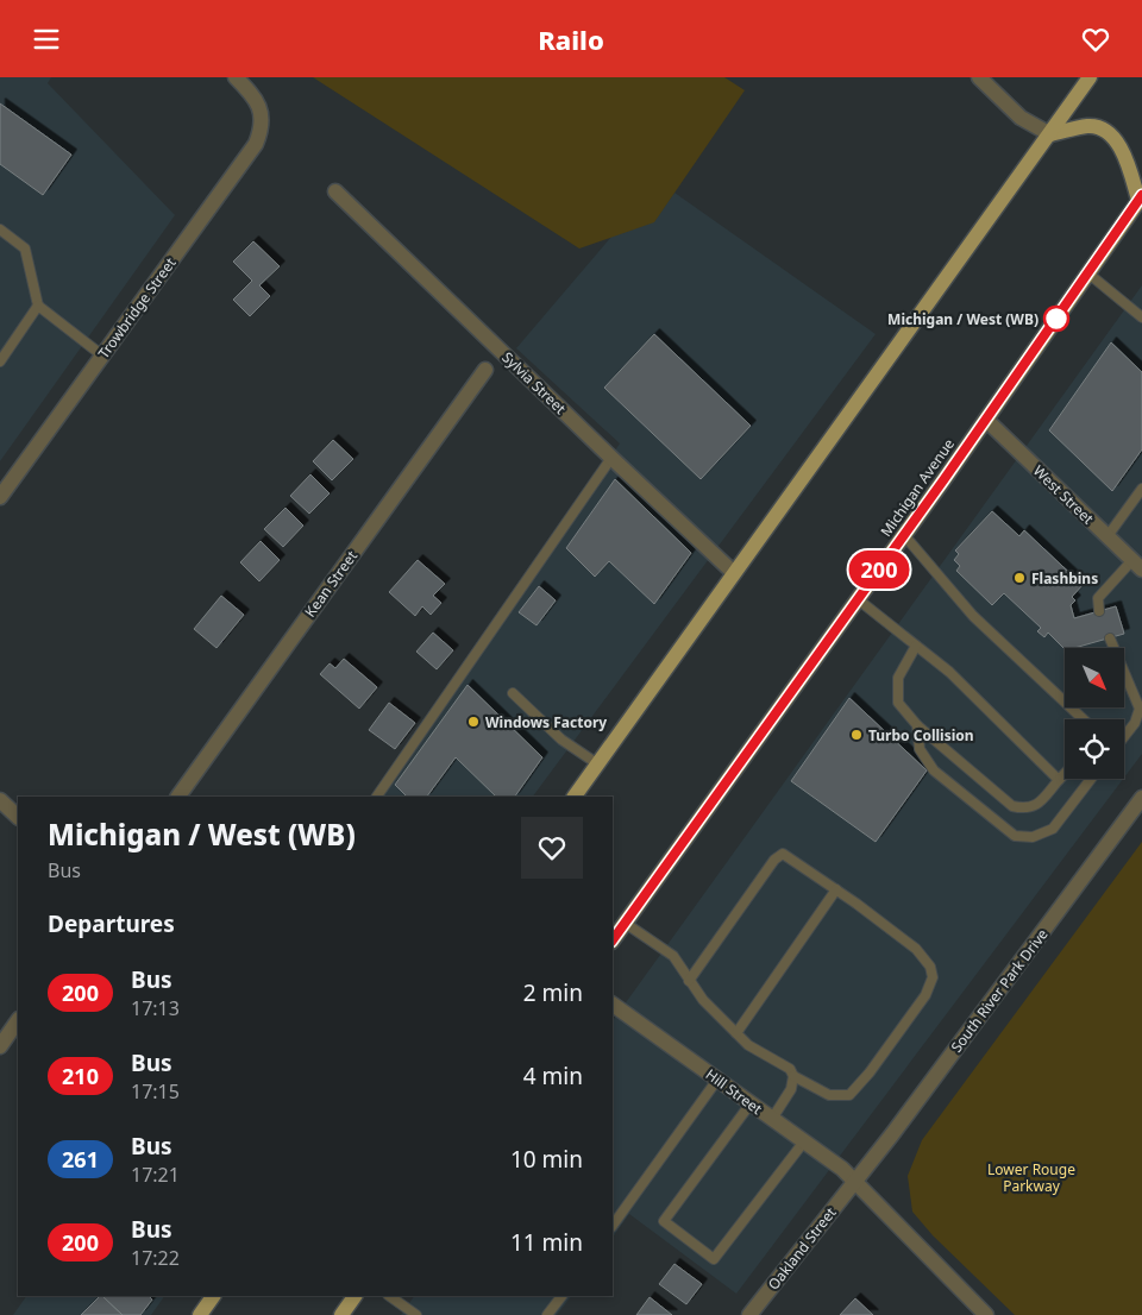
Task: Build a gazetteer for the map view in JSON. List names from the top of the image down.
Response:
{
  "streets": {
    "main road": ["Michigan Avenue"],
    "street": [
      "Trowbridge Street",
      "Sylvia Street",
      "West Street",
      "Kean Street",
      "South River Park Drive",
      "Hill Street",
      "Oakland Street"
    ]
  },
  "crossings": [
    ["Michigan Avenue", "West Street"],
    ["South River Park Drive", "Hill Street"],
    ["South River Park Drive", "Oakland Street"],
    ["Hill Street", "Oakland Street"]
  ],
  "parks": ["Lower Rouge Parkway"],
  "places": [
    "Michigan / West (WB)",
    "Flashbins",
    "Windows Factory",
    "Turbo Collision"
  ],
  "lines": ["bus line 200"],
  "north": "bottom right",
  "page": {
    "header": "Railo",
    "on_map": "200",
    "heading": [
      ["Michigan / West (WB)", "Bus"],
      "Departures"
    ],
    "list": [
      {
        "mark": "200",
        "name": "Bus",
        "note": "17:13",
        "value": "2 min"
      },
      {
        "mark": "210",
        "name": "Bus",
        "note": "17:15",
        "value": "4 min"
      },
      {
        "mark": "261",
        "name": "Bus",
        "note": "17:21",
        "value": "10 min"
      },
      {
        "mark": "200",
        "name": "Bus",
        "note": "17:22",
        "value": "11 min"
      }
    ]
  }
}
